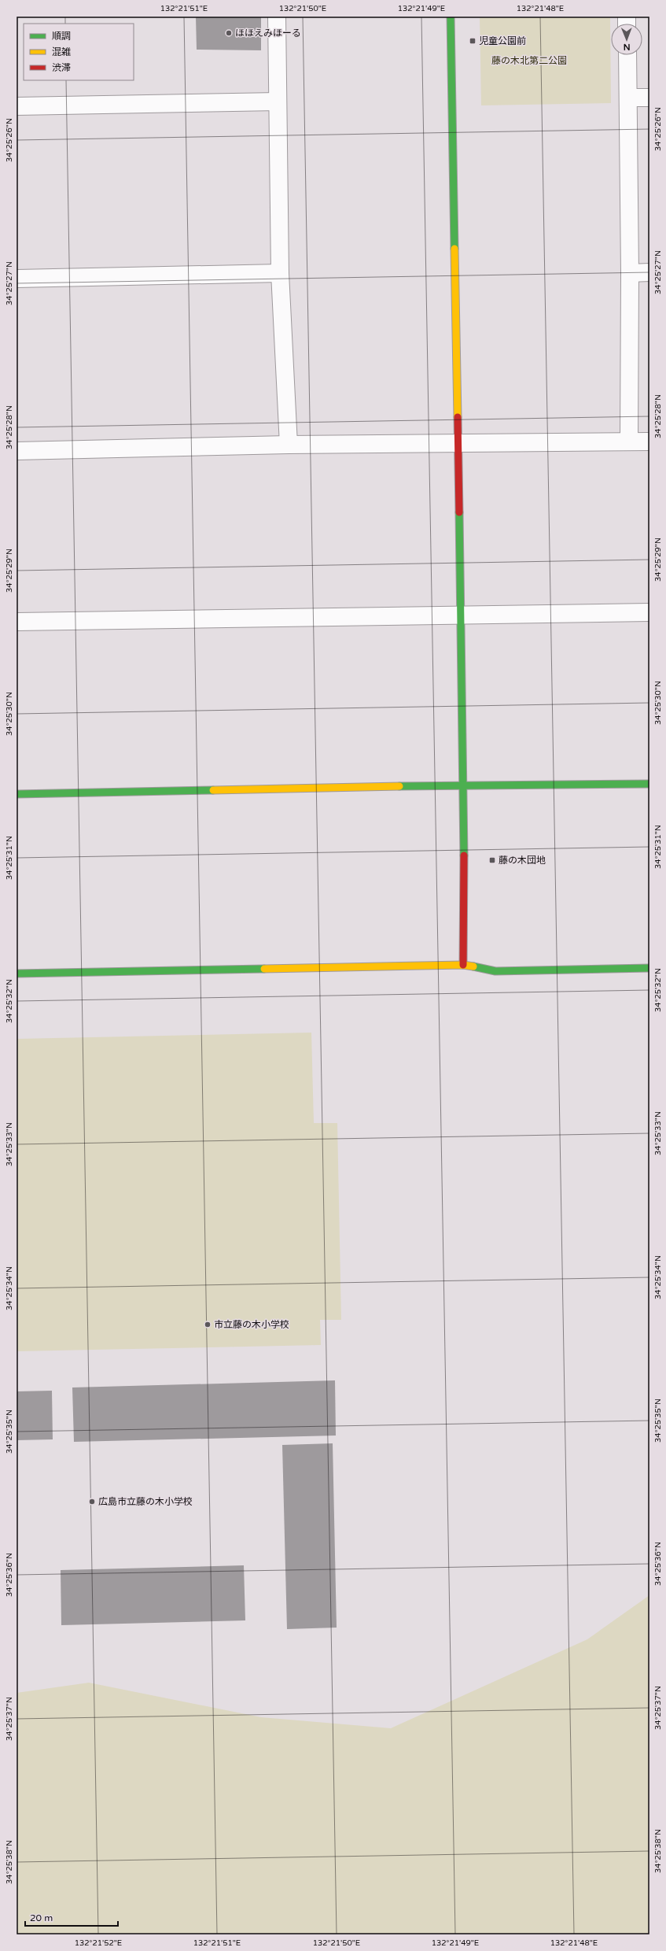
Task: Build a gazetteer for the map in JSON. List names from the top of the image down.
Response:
{
  "parks": ["藤の木北第二公園"],
  "places": {
    "other": ["ほほえみほーる", "市立藤の木小学校", "広島市立藤の木小学校"],
    "transit": ["児童公園前", "藤の木団地"]
  },
  "legend": ["順調", "混雑", "渋滞"],
  "scale_bar": "20 m",
  "north": "bottom",
  "coordinates": [
    "132°21'51\"E",
    "132°21'50\"E",
    "132°21'49\"E",
    "132°21'48\"E",
    "34°25'26\"N",
    "34°25'27\"N",
    "34°25'28\"N",
    "34°25'29\"N",
    "34°25'30\"N",
    "34°25'31\"N",
    "34°25'32\"N",
    "34°25'33\"N",
    "34°25'34\"N",
    "34°25'35\"N",
    "34°25'36\"N",
    "34°25'37\"N",
    "34°25'38\"N",
    "132°21'52\"E"
  ]
}
